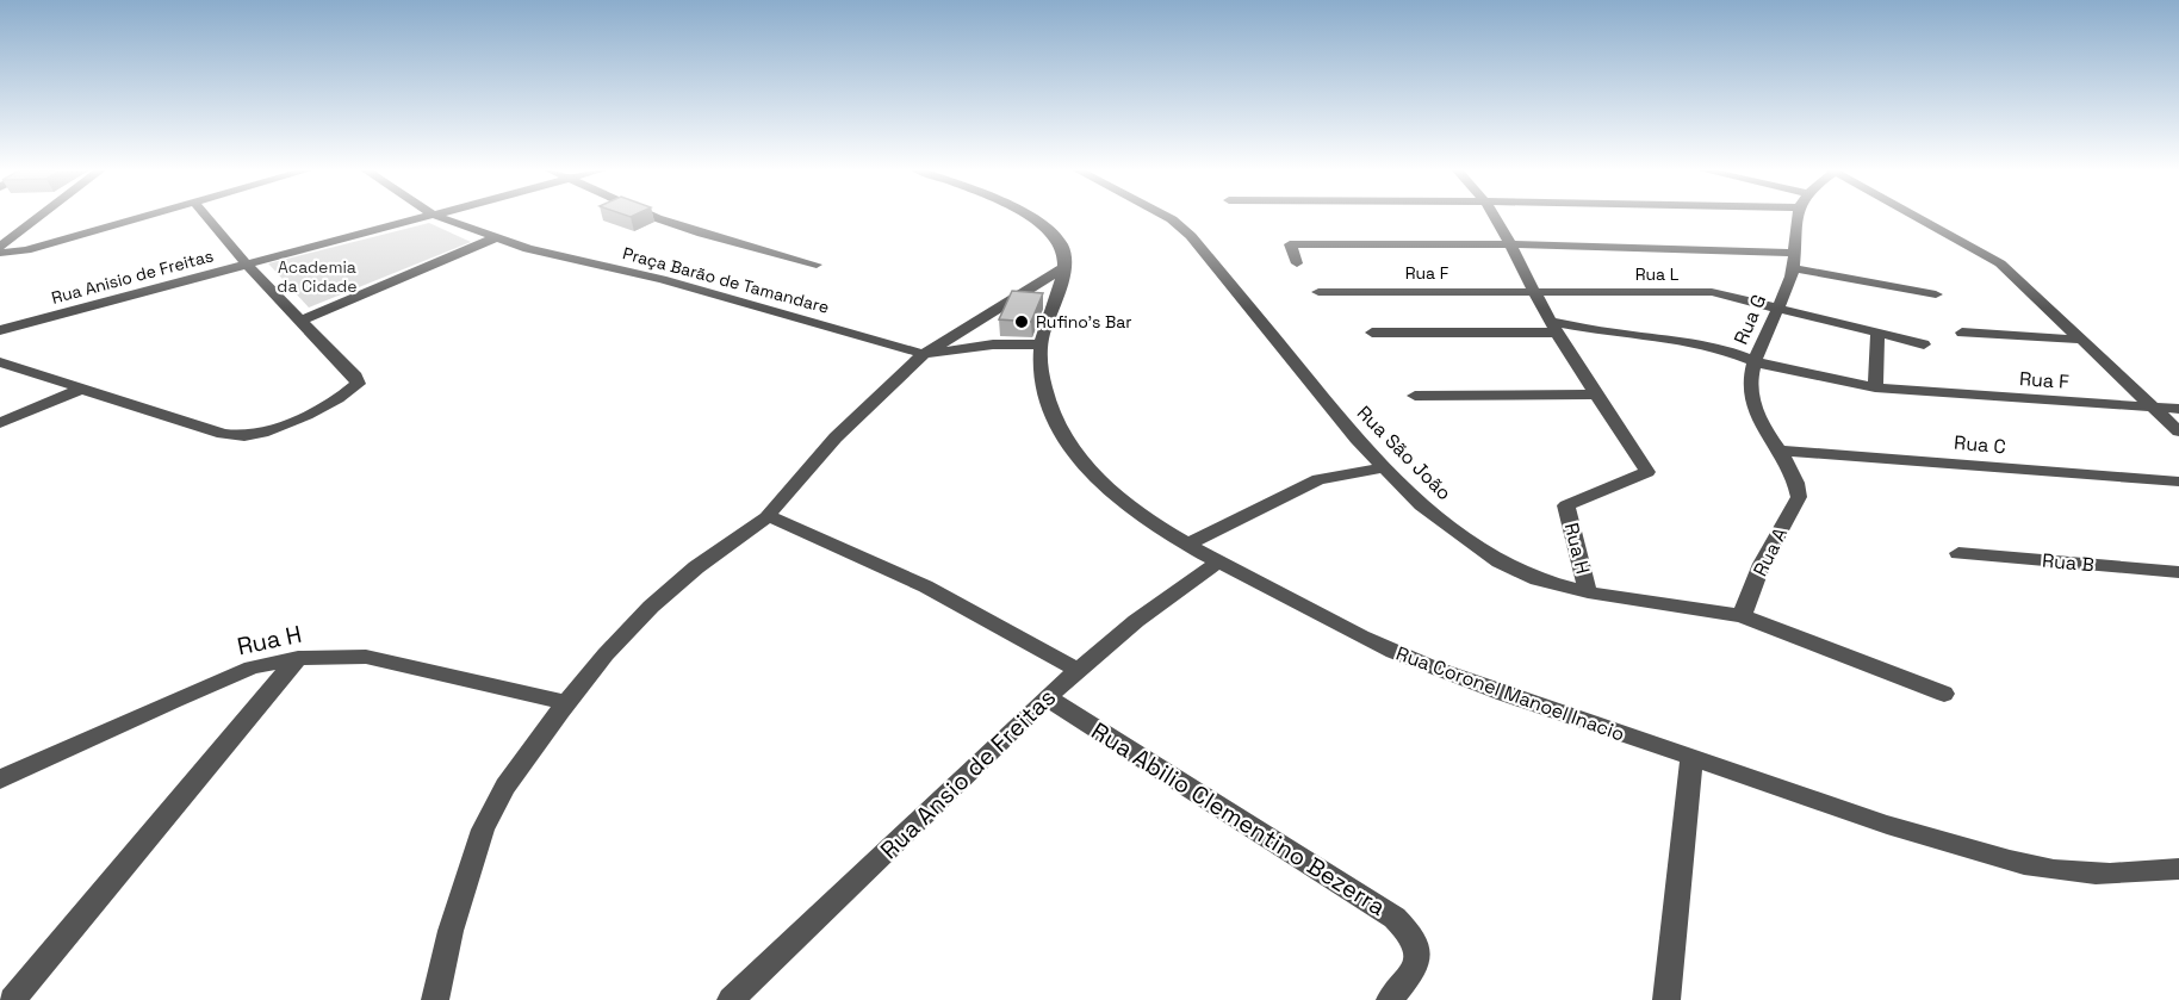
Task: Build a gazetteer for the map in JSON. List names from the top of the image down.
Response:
{
  "streets": {
    "street": [
      "Rua F",
      "Rua L",
      "Rua Anisio de Freitas",
      "Praça Barão de Tamandare",
      "Rua G",
      "Rua C",
      "Rua São João",
      "Rua H",
      "Rua A",
      "Rua B",
      "Rua Coronel Manoel Inacio",
      "Rua Ansio de Freitas",
      "Rua Abilio Clementino Bezerra"
    ]
  },
  "crossings": [
    ["Rua F", "Rua L"],
    ["Rua F", "Rua G"],
    ["Rua L", "Rua G"],
    ["Rua G", "Rua C"],
    ["Rua G", "Rua A"],
    ["Rua São João", "Rua H"],
    ["Rua São João", "Rua A"],
    ["Rua Coronel Manoel Inacio", "Rua Ansio de Freitas"],
    ["Rua Ansio de Freitas", "Rua Abilio Clementino Bezerra"]
  ],
  "parks": ["Academia da Cidade"],
  "places": ["Rufino's Bar"]
}
